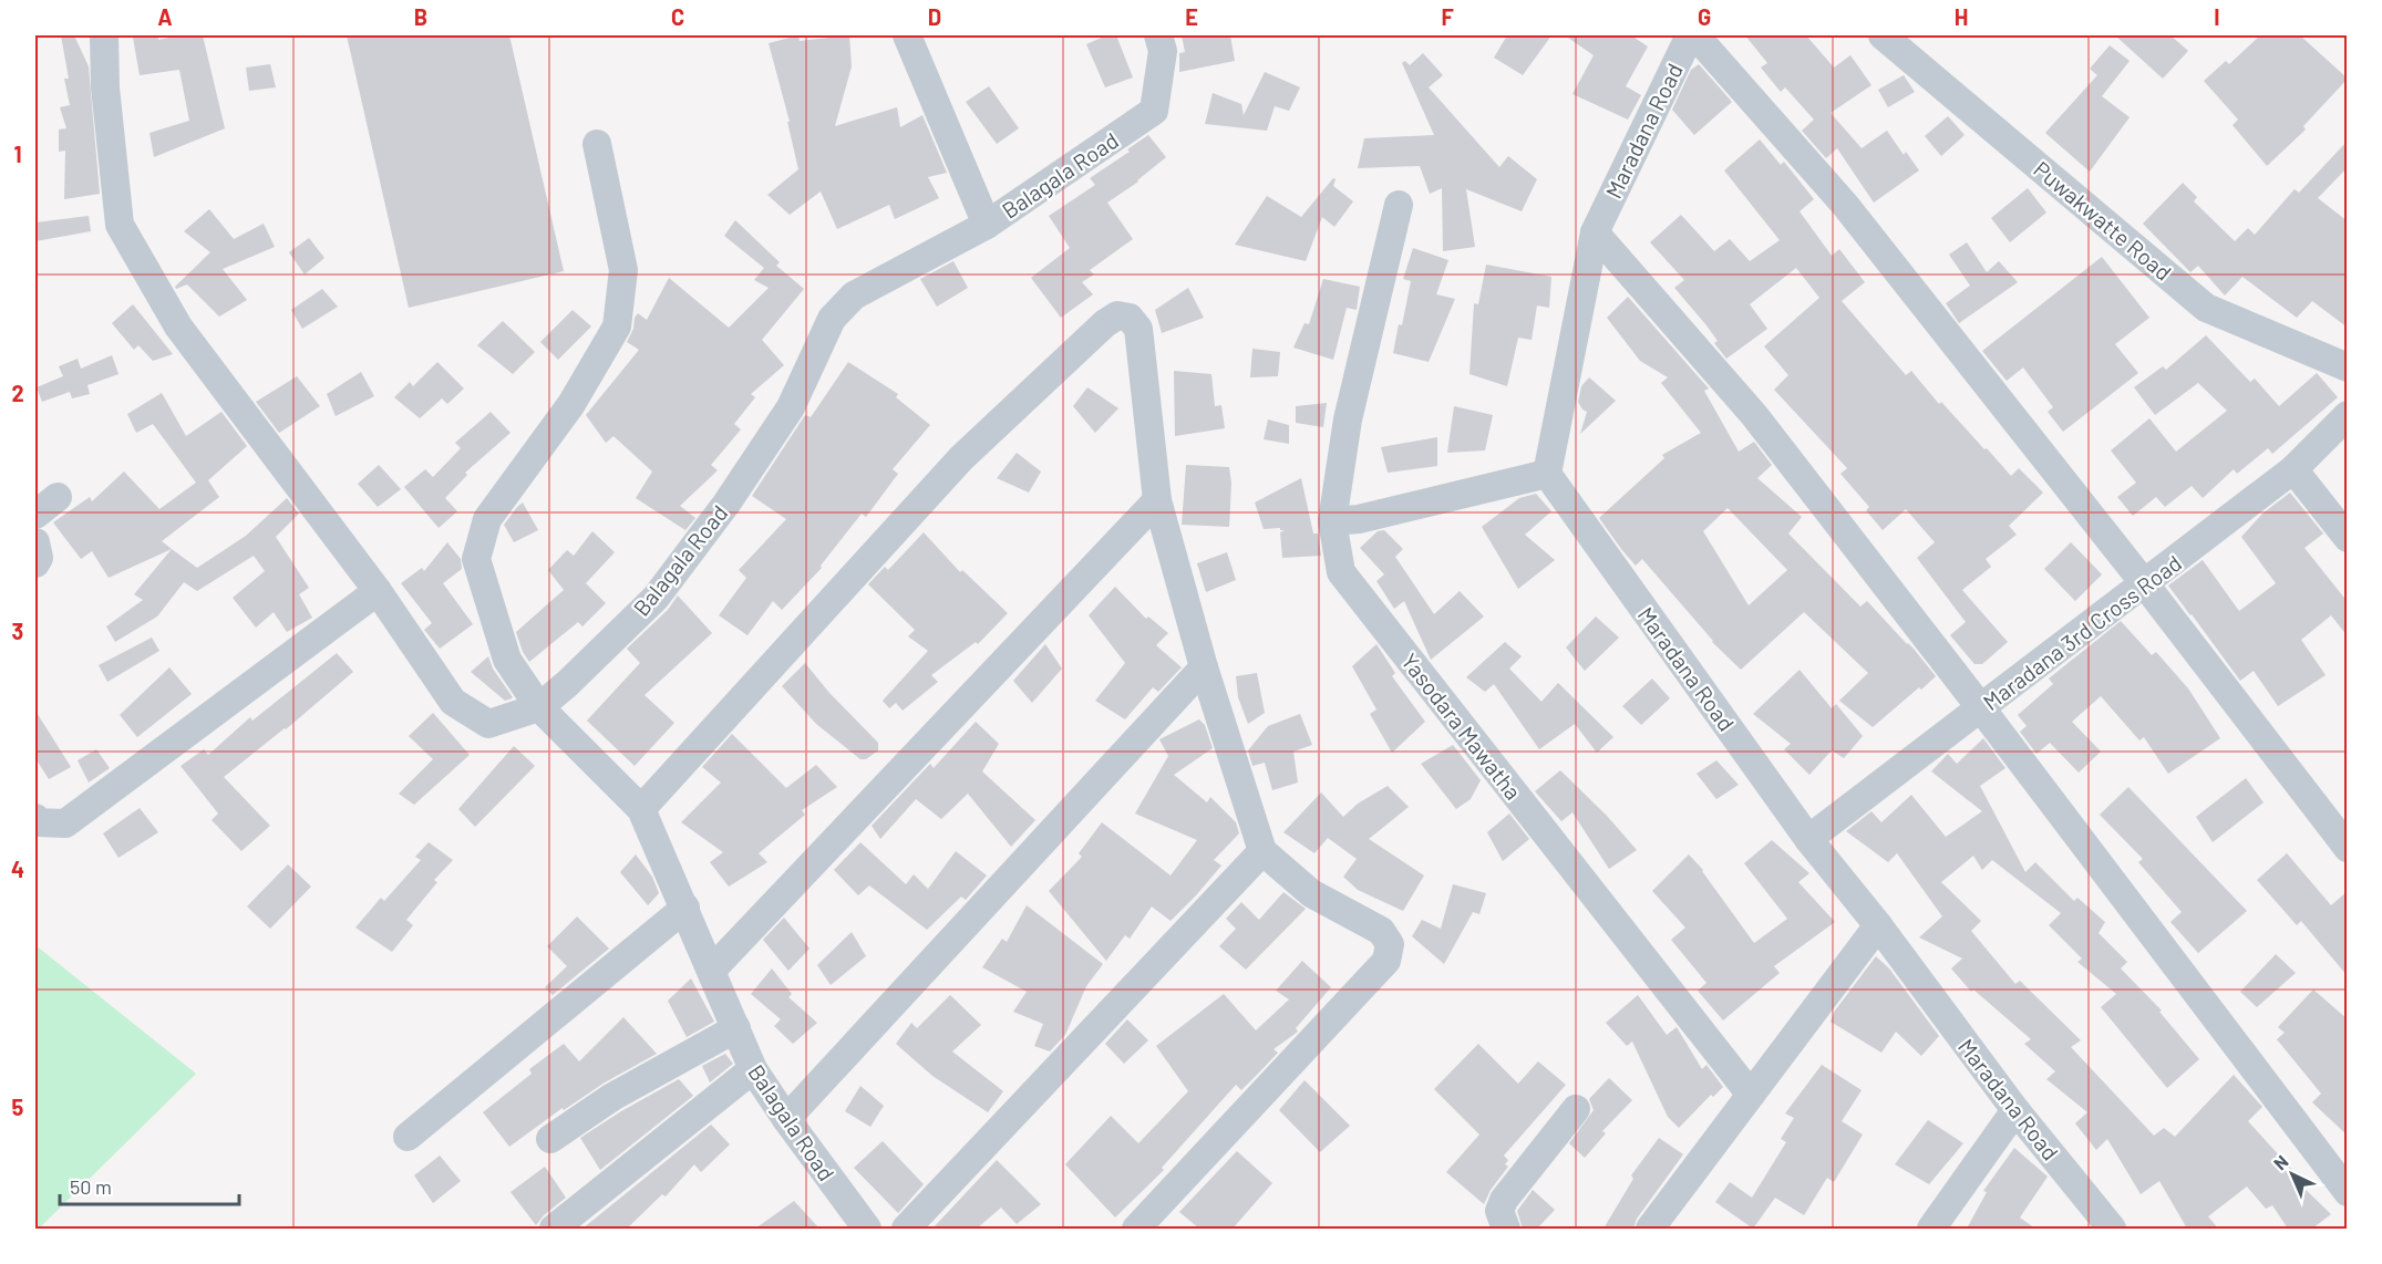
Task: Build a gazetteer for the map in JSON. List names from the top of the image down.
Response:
{
  "streets": {
    "street": [
      "Maradana Road",
      "Balagala Road",
      "Puwakwatte Road",
      "Maradana 3rd Cross Road",
      "Yasodara Mawatha"
    ]
  },
  "crossings": [
    ["Maradana Road", "Maradana 3rd Cross Road"]
  ],
  "scale_bar": "50 m",
  "north": "top left",
  "grid": {
    "columns": [
      "A",
      "B",
      "C",
      "D",
      "E",
      "F",
      "G",
      "H",
      "I"
    ],
    "rows": [
      "1",
      "2",
      "3",
      "4",
      "5"
    ]
  }
}
